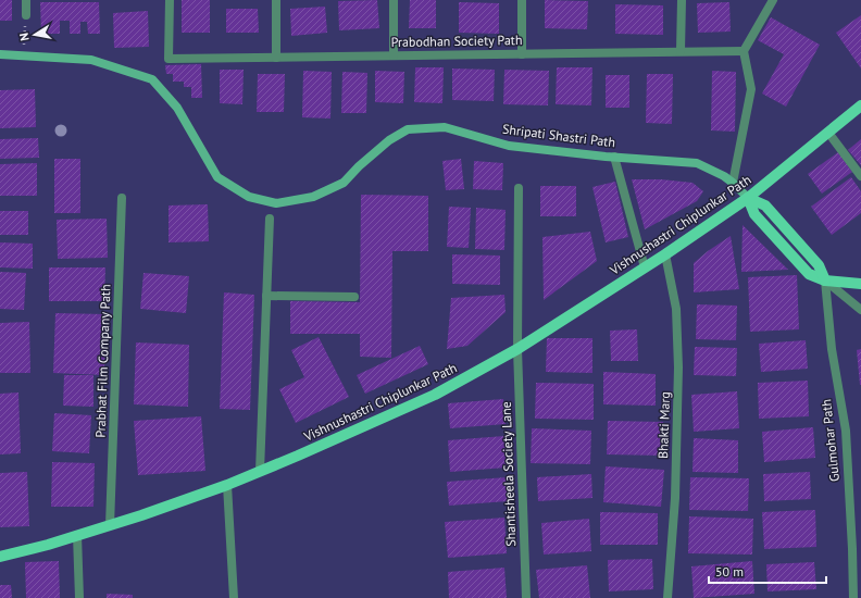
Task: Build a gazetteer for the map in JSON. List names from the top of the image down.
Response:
{
  "streets": {
    "main road": ["Vishnushastri Chiplunkar Path"],
    "street": [
      "Prabodhan Society Path",
      "Shripati Shastri Path",
      "Prabhat Film Company Path",
      "Bhakti Marg",
      "Gulmohar Path",
      "Shantisheela Society Lane"
    ]
  },
  "crossings": [
    ["Shripati Shastri Path", "Vishnushastri Chiplunkar Path"],
    ["Vishnushastri Chiplunkar Path", "Prabhat Film Company Path"],
    ["Vishnushastri Chiplunkar Path", "Bhakti Marg"],
    ["Vishnushastri Chiplunkar Path", "Shantisheela Society Lane"]
  ],
  "scale_bar": "50 m",
  "north": "left"
}
